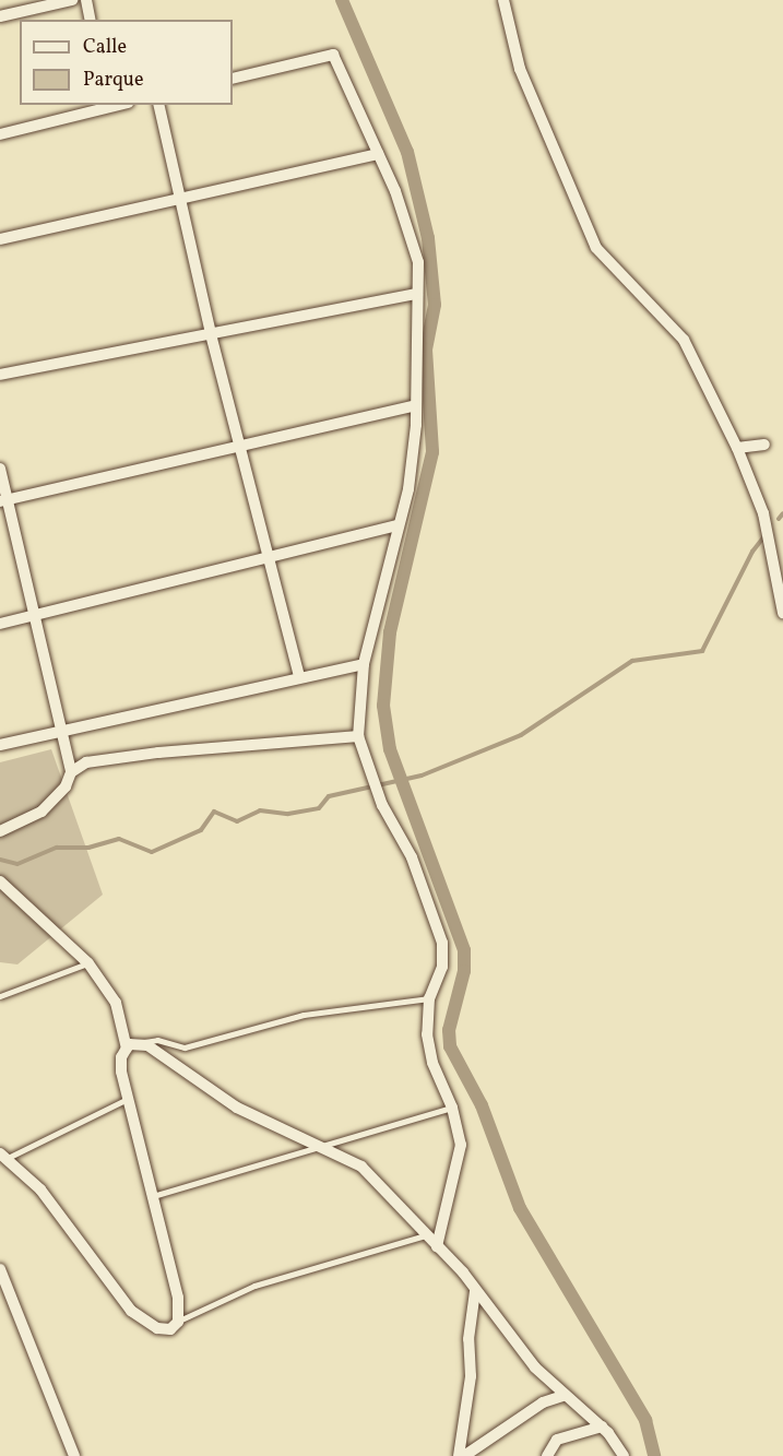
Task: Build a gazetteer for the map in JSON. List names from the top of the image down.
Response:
{
  "legend": ["Calle", "Parque"]
}
